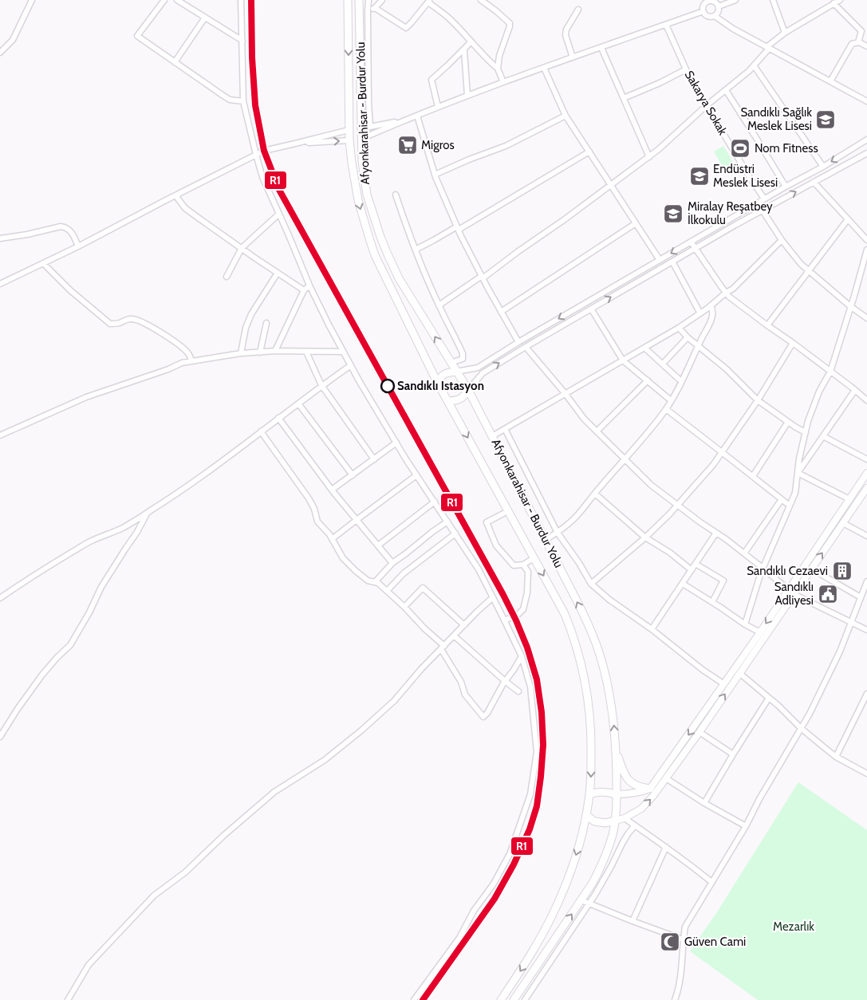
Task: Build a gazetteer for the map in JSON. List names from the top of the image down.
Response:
{
  "streets": {
    "highway": ["Afyonkarahisar - Burdur Yolu"],
    "street": ["Sakarya Sokak"]
  },
  "parks": ["Mezarlık"],
  "places": {
    "school or university": ["Sandıklı Sağlık Meslek Lisesi", "Endüstri Meslek Lisesi", "Miralay Reşatbey İlkokulu"],
    "supermarket": ["Migros"],
    "sports": ["Nom Fitness"],
    "other": ["Sandıklı Istasyon"],
    "building": ["Sandıklı Cezaevi"],
    "public building": ["Sandıklı Adliyesi"],
    "mosque": ["Güven Cami"]
  },
  "lines": ["transit line R1"]
}
